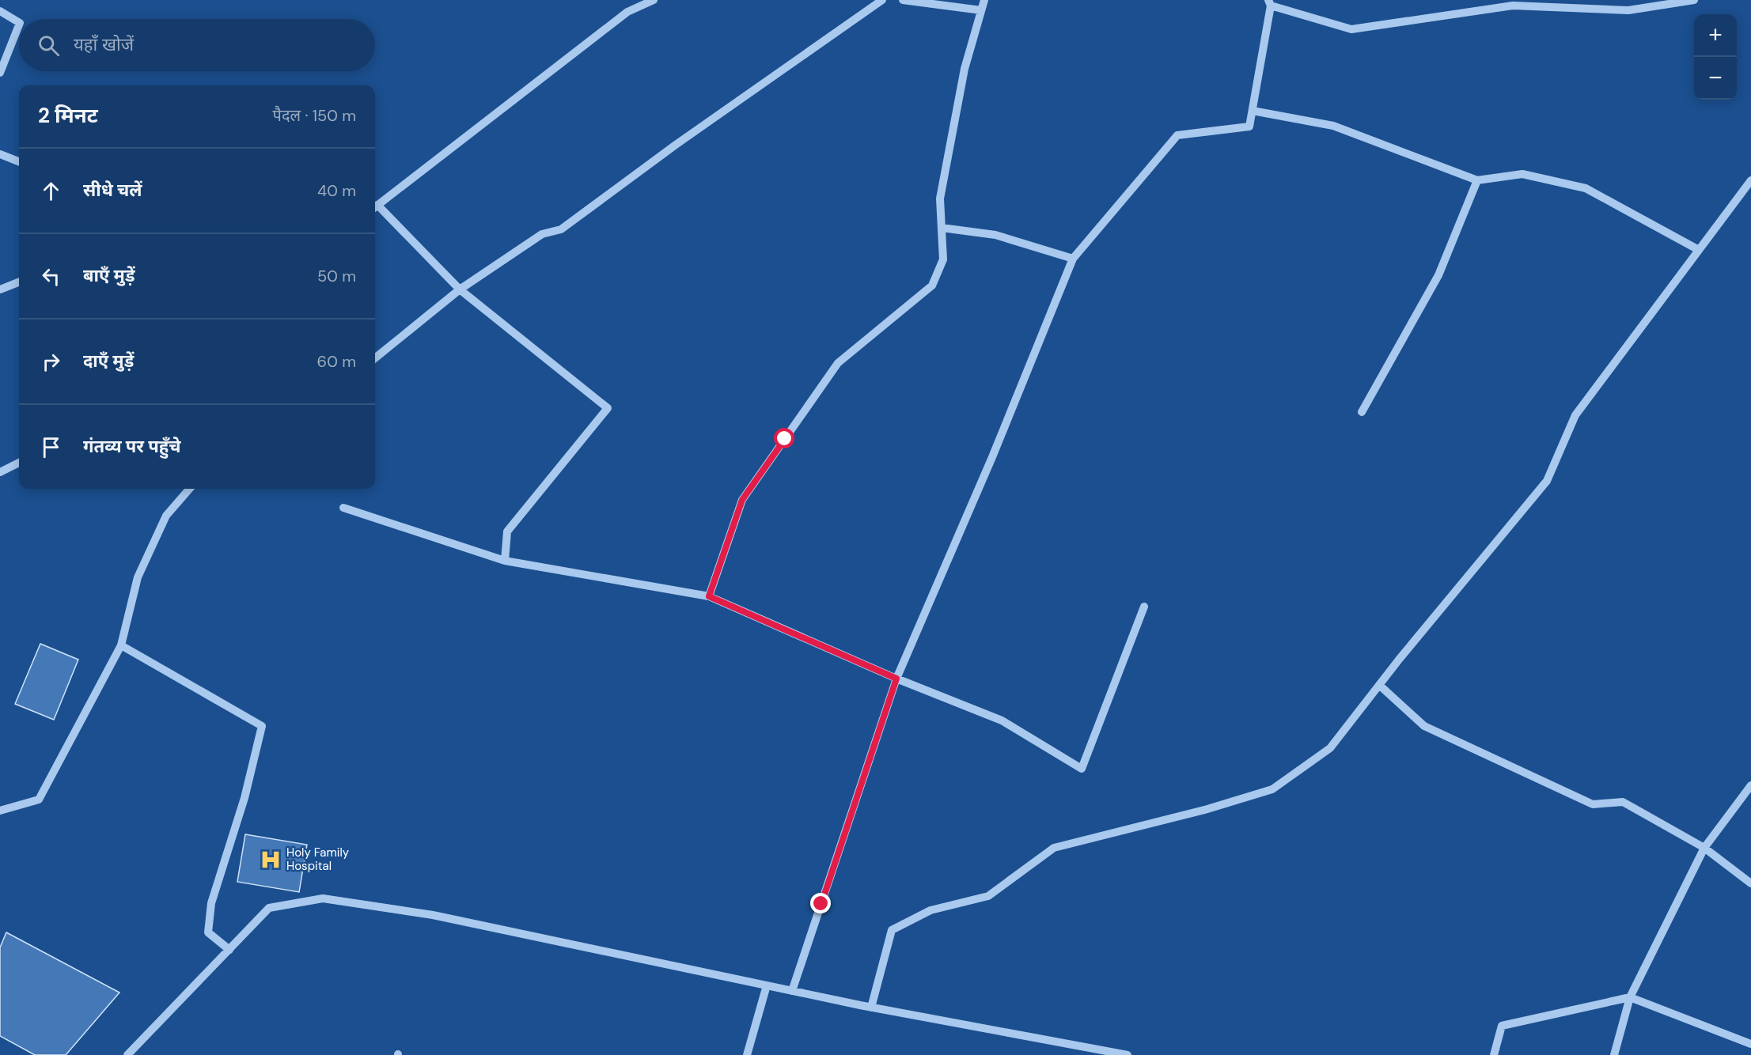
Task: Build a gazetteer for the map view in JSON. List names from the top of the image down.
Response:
{
  "places": {
    "hospital": ["Holy Family Hospital"]
  },
  "page": {
    "map_buttons": ["+", "−"],
    "search": "यहाँ खोजें",
    "heading": ["2 मिनट", "पैदल · 150 m"],
    "list": [
      ["सीधे चलें", "40 m"],
      ["बाएँ मुड़ें", "50 m"],
      ["दाएँ मुड़ें", "60 m"],
      "गंतव्य पर पहुँचे"
    ]
  }
}
